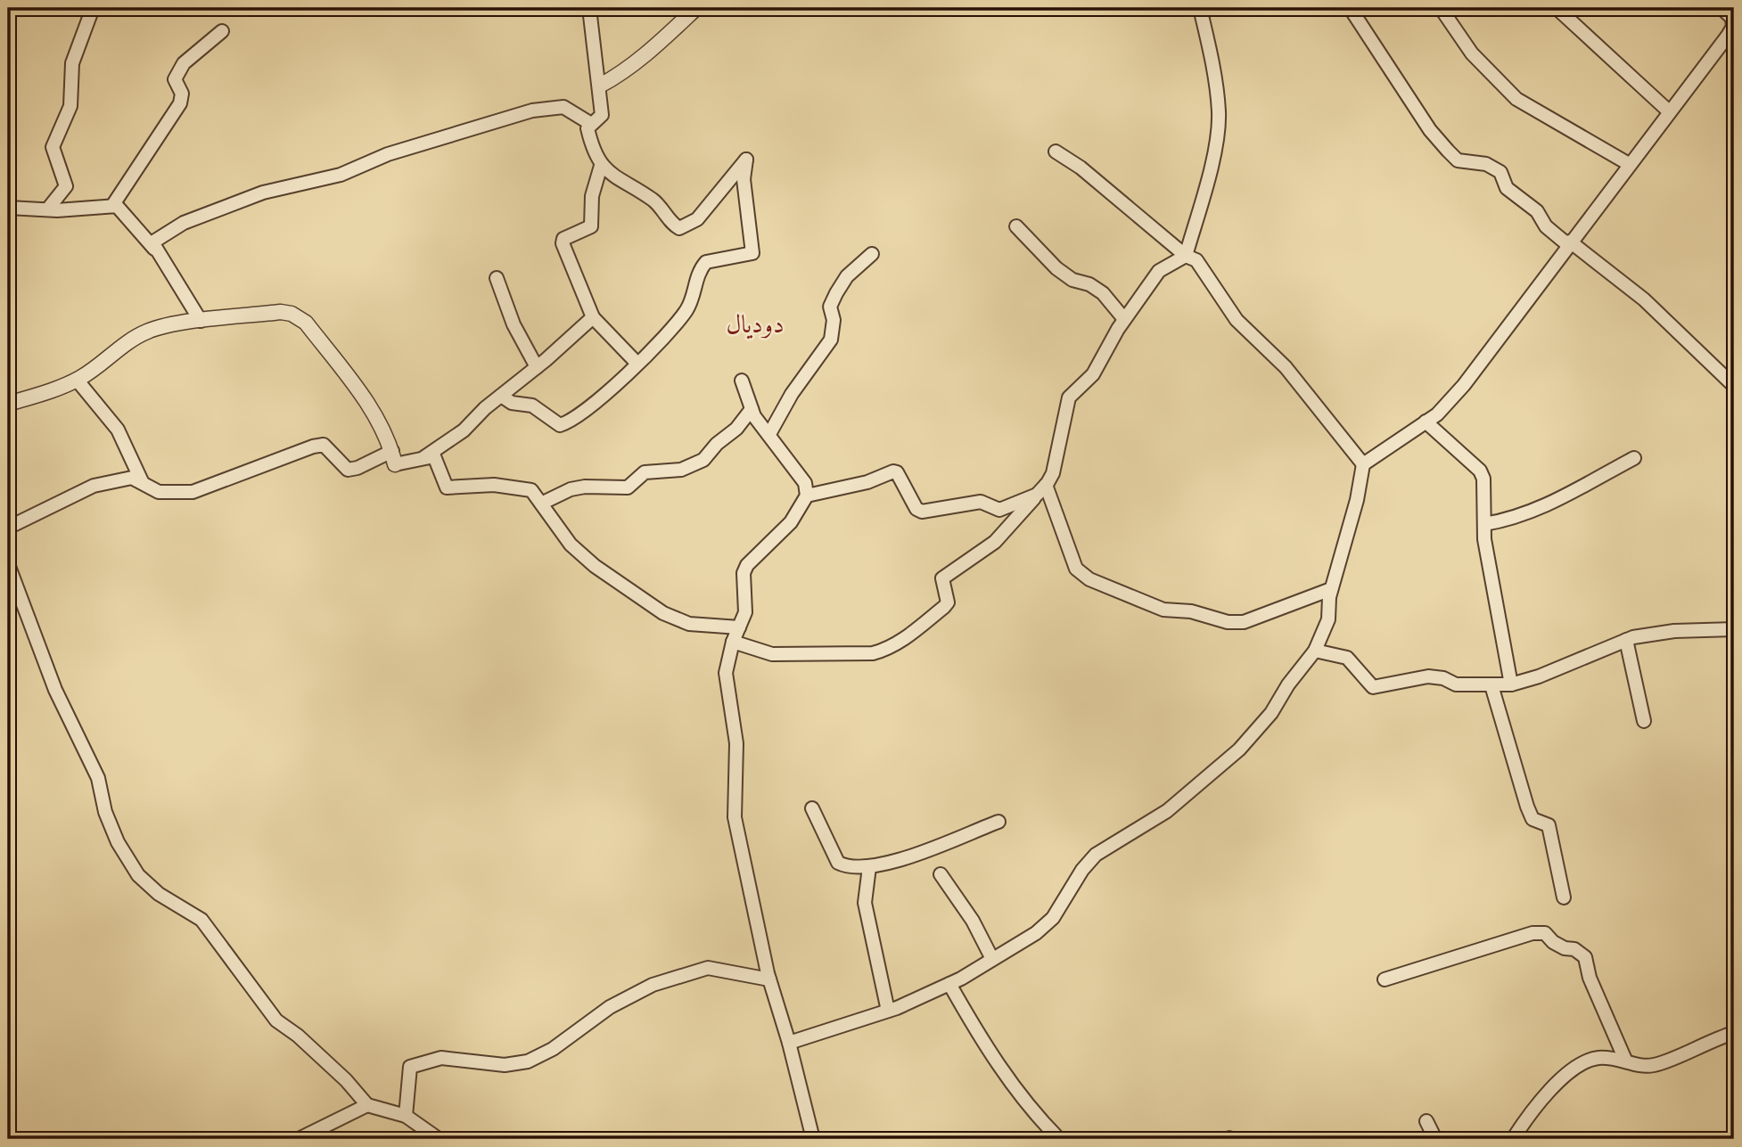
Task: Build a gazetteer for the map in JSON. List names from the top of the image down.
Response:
{
  "districts": ["دودیال"]
}
